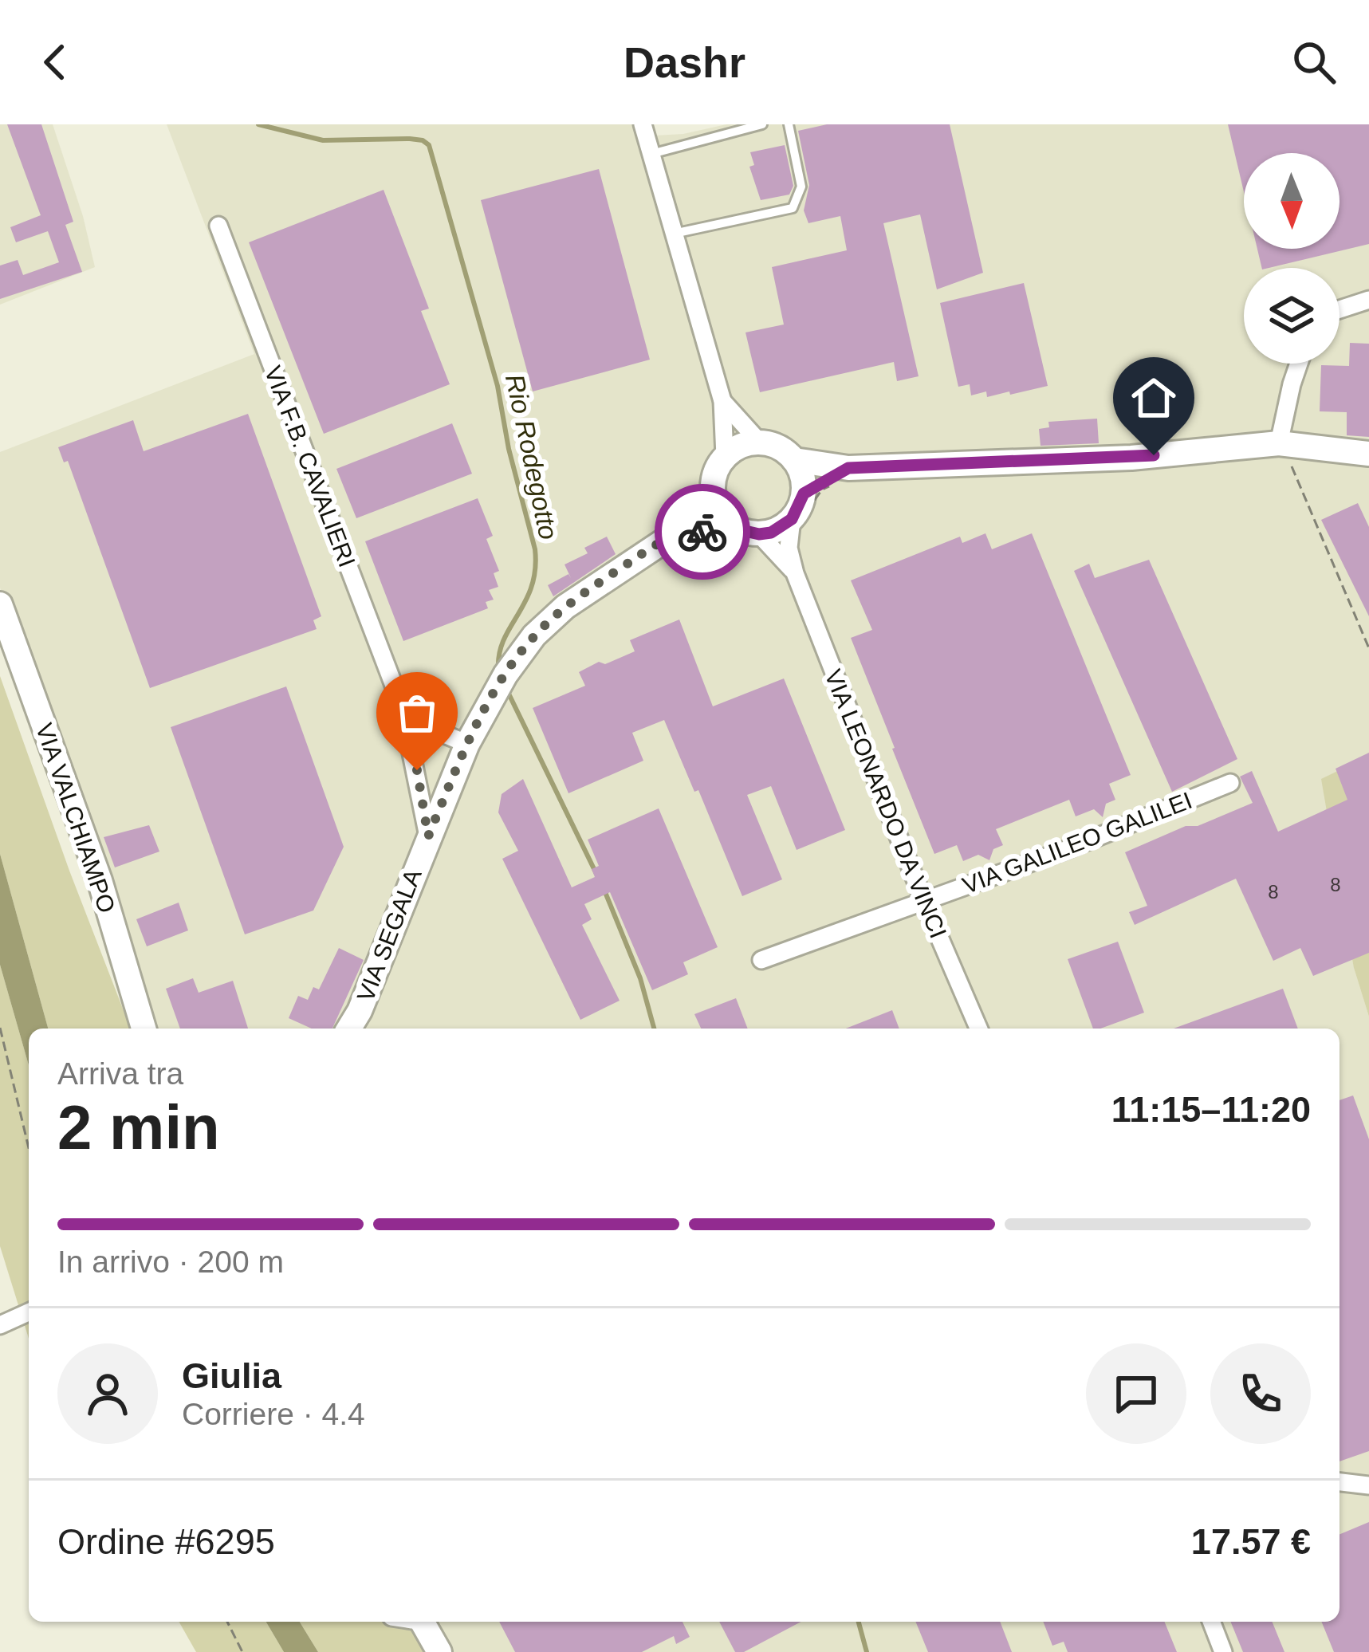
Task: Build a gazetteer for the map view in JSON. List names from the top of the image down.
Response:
{
  "streets": {
    "street": [
      "VIA F.B. CAVALIERI",
      "VIA LEONARDO DA VINCI",
      "VIA VALCHIAMPO",
      "VIA GALILEO GALILEI",
      "VIA SEGALA"
    ]
  },
  "crossings": [
    ["VIA F.B. CAVALIERI", "VIA SEGALA"],
    ["VIA LEONARDO DA VINCI", "VIA GALILEO GALILEI"],
    ["VIA LEONARDO DA VINCI", "VIA SEGALA"]
  ],
  "water": ["Rio Rodegotto"],
  "house_numbers": ["8", "8"],
  "north": "bottom",
  "page": {
    "header": "Dashr",
    "heading": ["2 min", "Arriva tra", "11:15–11:20"],
    "panel": [
      "Giulia",
      "Corriere · 4.4",
      "Ordine #6295",
      "17.57 €"
    ],
    "bar": "In arrivo · 200 m"
  }
}
